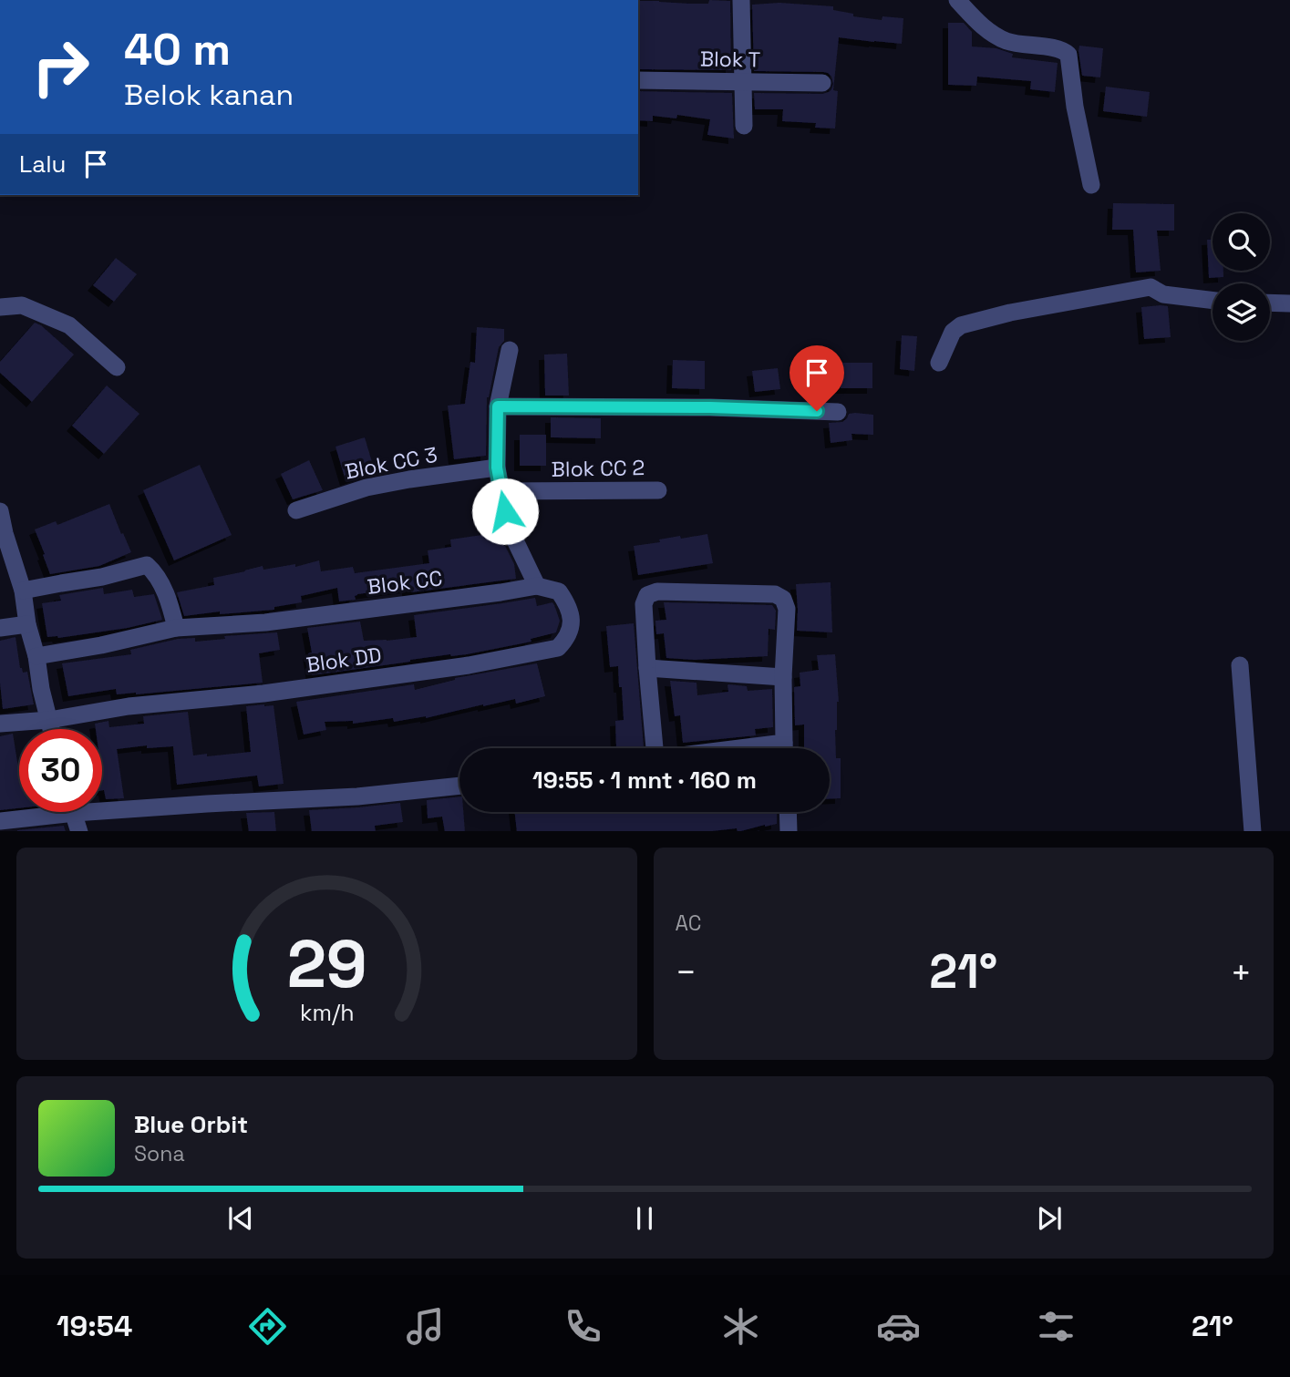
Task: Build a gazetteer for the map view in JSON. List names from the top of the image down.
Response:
{
  "streets": {
    "street": [
      "Blok T",
      "Blok CC 3",
      "Blok CC 2",
      "Blok CC",
      "Blok DD"
    ]
  },
  "crossings": [
    ["Blok CC", "Blok DD"]
  ],
  "page": {
    "turn": ["40 m", "Belok kanan"],
    "then": "Lalu",
    "limit": "30",
    "trip": "19:55 · 1 mnt · 160 m",
    "tile": "AC",
    "heat": ["−", "21°", "+"],
    "song": ["Blue Orbit", "Sona"],
    "tabs": ["19:54", "21°"],
    "gauge": ["29", "km/h"]
  }
}
